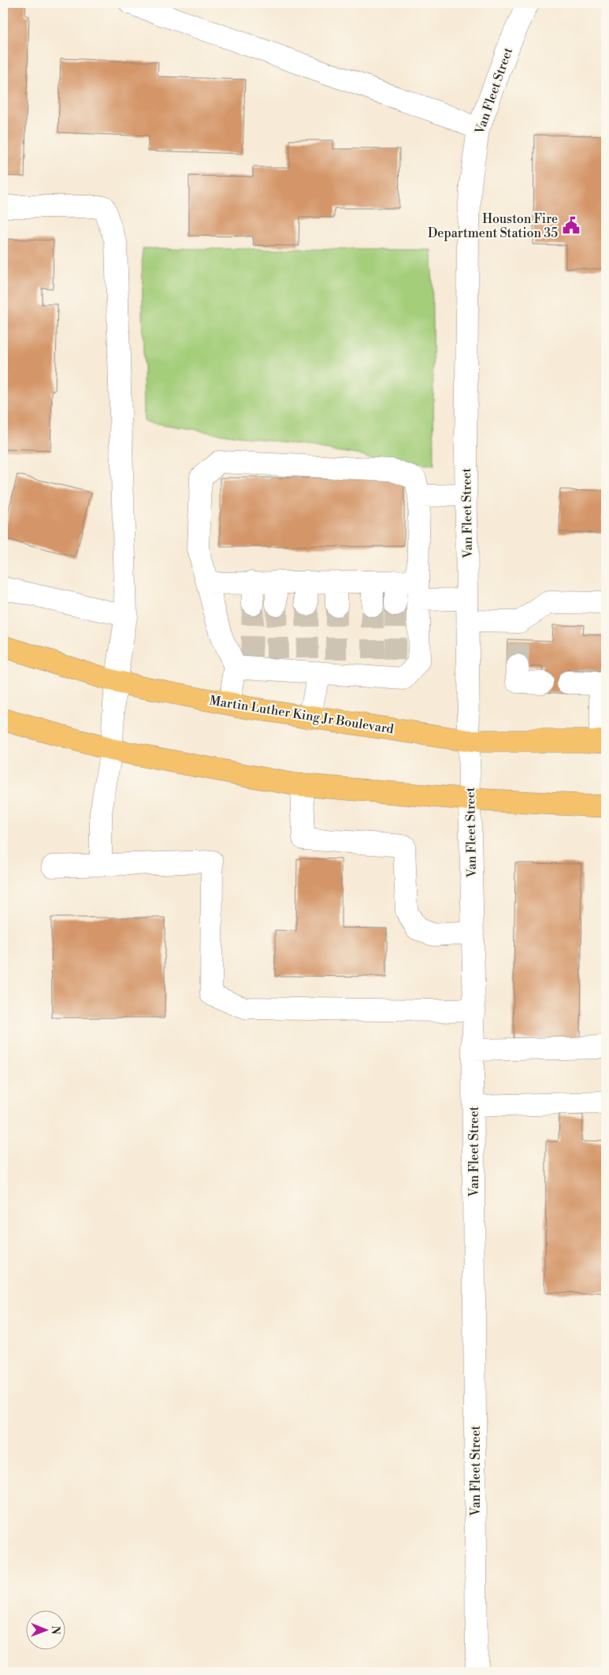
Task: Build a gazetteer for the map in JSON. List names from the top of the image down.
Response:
{
  "streets": {
    "main road": ["Martin Luther King Jr Boulevard"],
    "street": ["Van Fleet Street"]
  },
  "crossings": [
    ["Van Fleet Street", "Martin Luther King Jr Boulevard"]
  ],
  "places": {
    "public building": ["Houston Fire Department Station 35"]
  },
  "north": "right"
}
